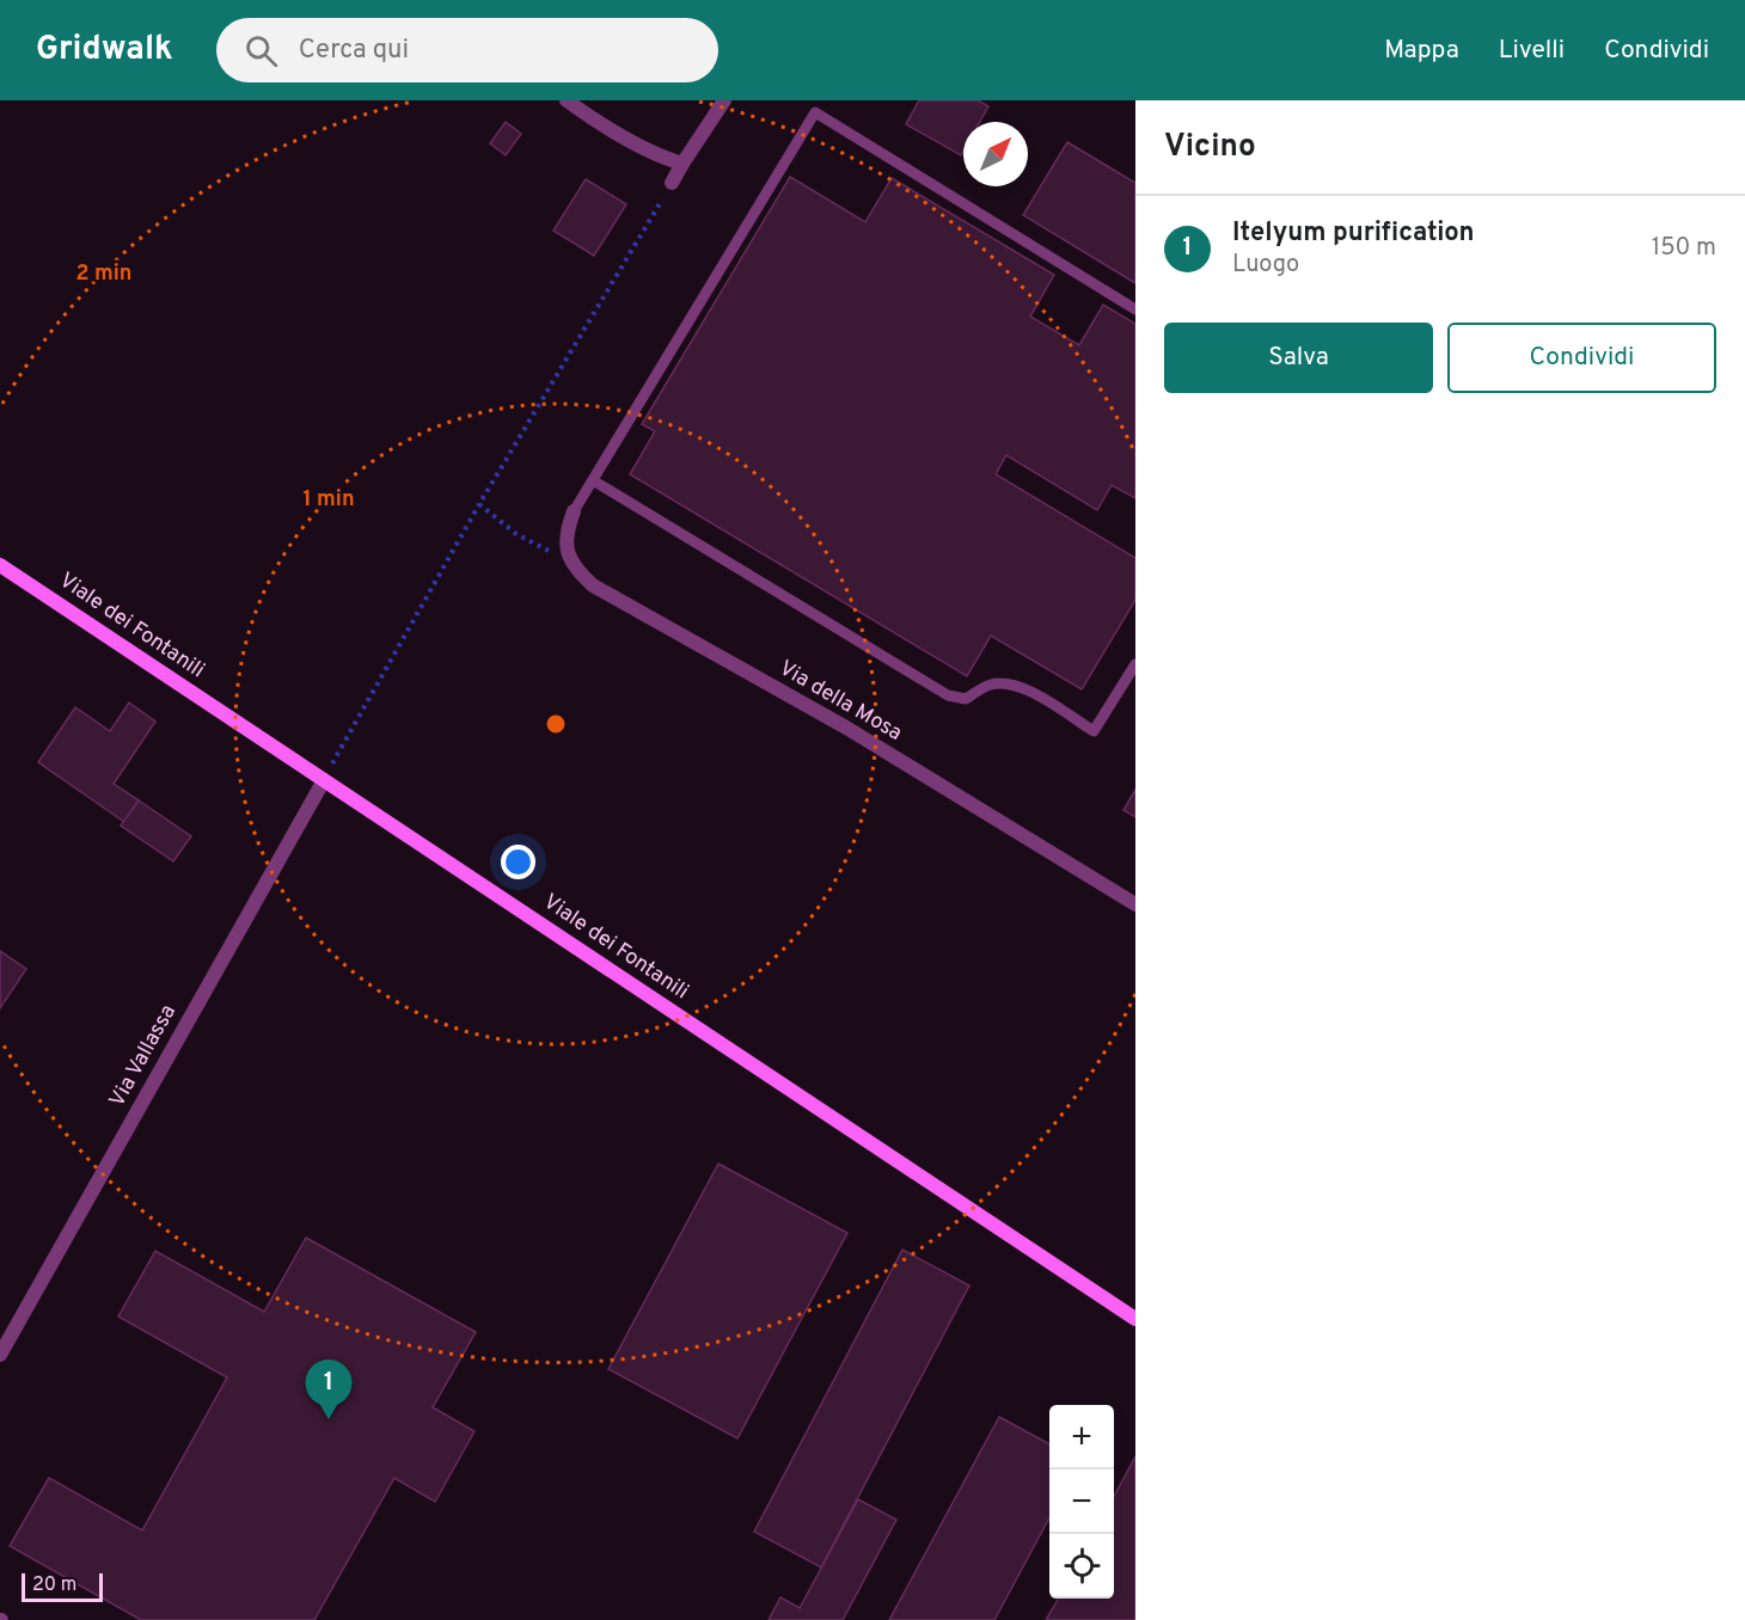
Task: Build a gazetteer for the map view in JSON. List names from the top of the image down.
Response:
{
  "streets": {
    "main road": ["Viale dei Fontanili"],
    "street": ["Via della Mosa", "Via Vallassa"]
  },
  "crossings": [
    ["Viale dei Fontanili", "Via Vallassa"]
  ],
  "scale_bar": "20 m",
  "north": "top right",
  "page": {
    "header": "Gridwalk",
    "search": "Cerca qui",
    "nav": ["Mappa", "Livelli", "Condividi"],
    "heading": "Vicino",
    "list": [
      {
        "mark": "1",
        "name": "Itelyum purification",
        "note": "Luogo",
        "value": "150 m"
      }
    ],
    "buttons": ["Salva", "Condividi"],
    "pins": "1",
    "map_buttons": ["+", "−"],
    "scale": "20 m"
  },
  "rings": ["2 min", "1 min"]
}
